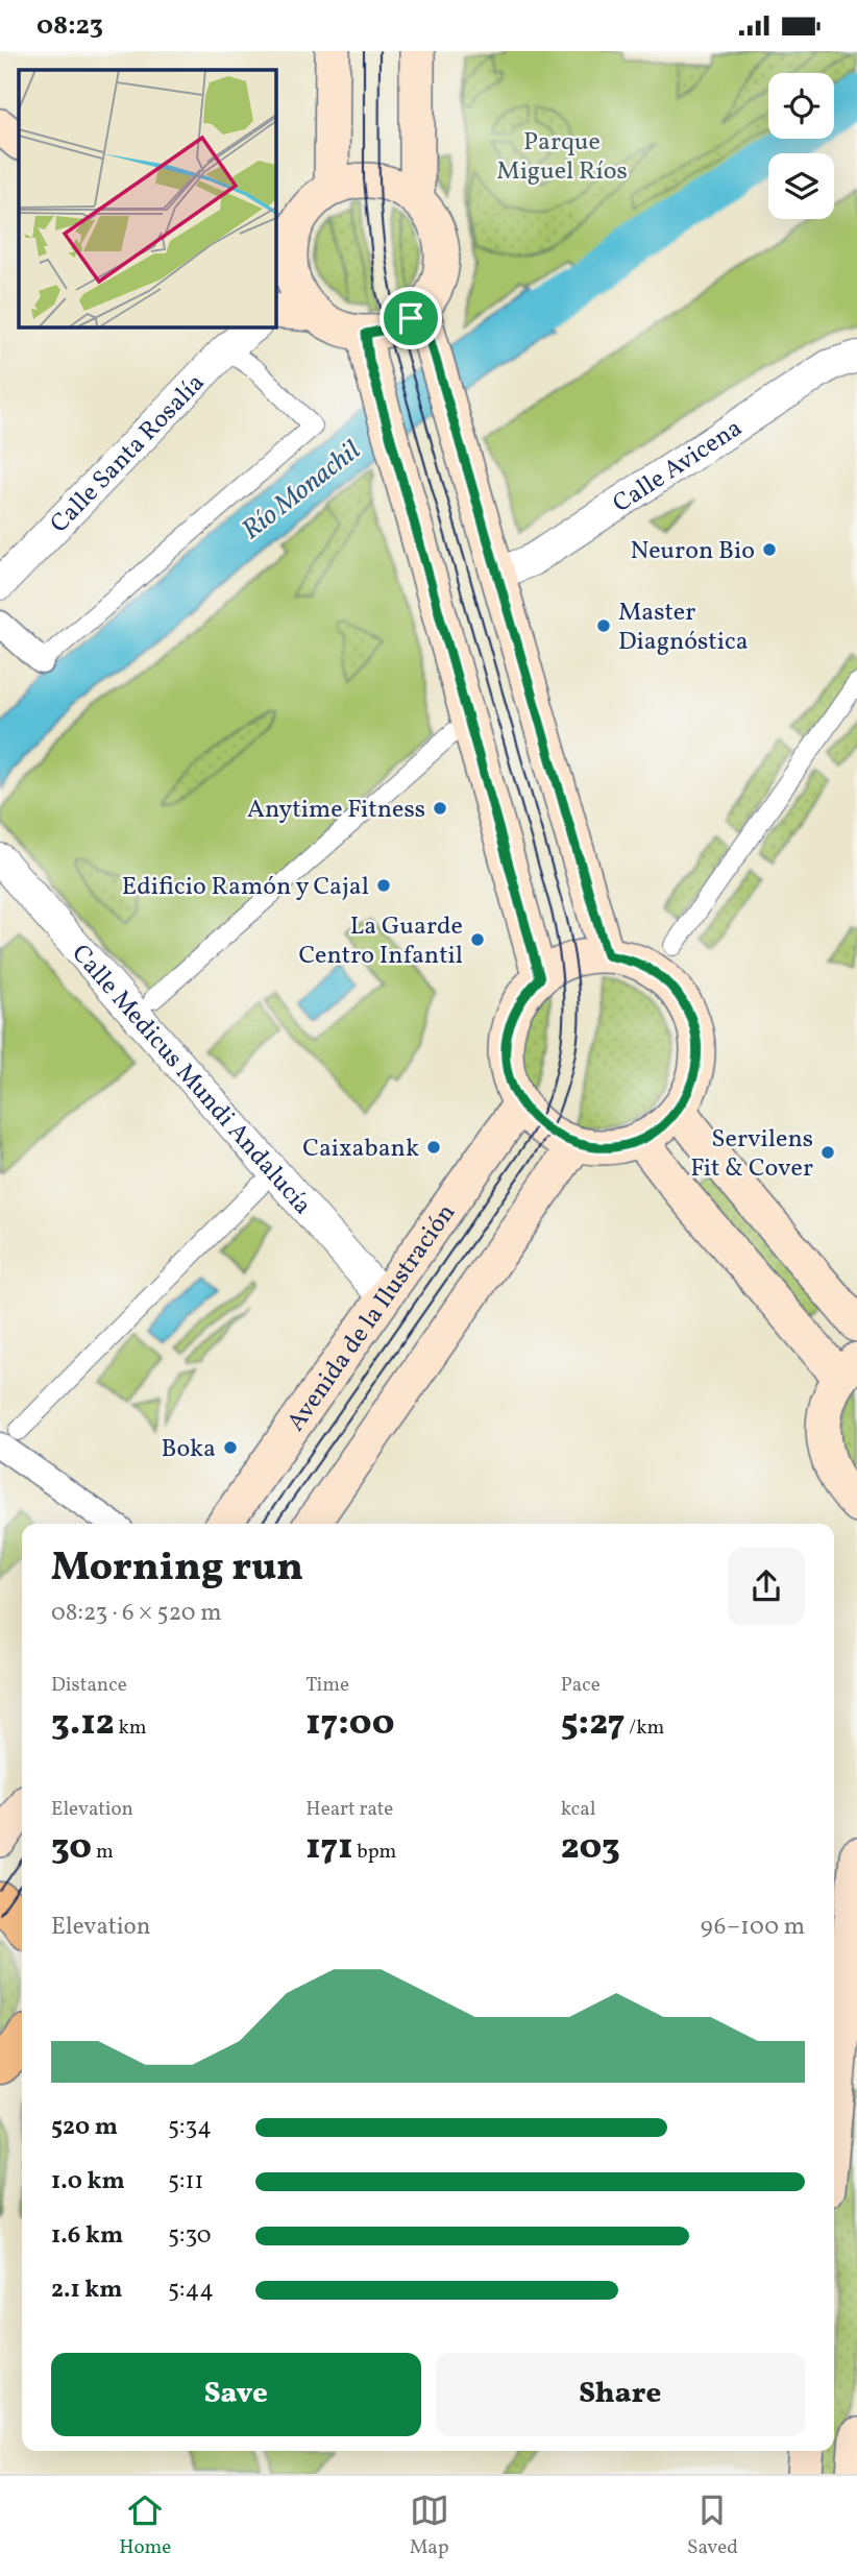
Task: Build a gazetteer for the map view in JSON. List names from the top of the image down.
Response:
{
  "streets": {
    "main road": ["Avenida de la Ilustración"],
    "street": ["Calle Santa Rosalía", "Calle Avicena", "Calle Medicus Mundi Andalucía"]
  },
  "crossings": [
    ["Calle Medicus Mundi Andalucía", "Avenida de la Ilustración"]
  ],
  "water": ["Río Monachil"],
  "parks": ["Parque Miguel Ríos"],
  "places": [
    "Neuron Bio",
    "Master Diagnóstica",
    "Anytime Fitness",
    "Edificio Ramón y Cajal",
    "La Guarde Centro Infantil",
    "Caixabank",
    "Servilens Fit & Cover",
    "Boka"
  ],
  "page": {
    "status": "08:23",
    "heading": ["Morning run", "08:23 · 6 × 520 m"],
    "stats": [
      ["Distance", "3.12 km"],
      ["Time", "17:00"],
      ["Pace", "5:27 /km"],
      ["Elevation", "30 m"],
      ["Heart rate", "171 bpm"],
      ["kcal", "203"]
    ],
    "chart": ["Elevation", "96–100 m"],
    "list": [
      {
        "name": "520 m",
        "note": "5:34"
      },
      {
        "name": "1.0 km",
        "note": "5:11"
      },
      {
        "name": "1.6 km",
        "note": "5:30"
      },
      {
        "name": "2.1 km",
        "note": "5:44"
      }
    ],
    "buttons": ["Save", "Share"],
    "tabs": ["Home", "Map", "Saved"]
  }
}
